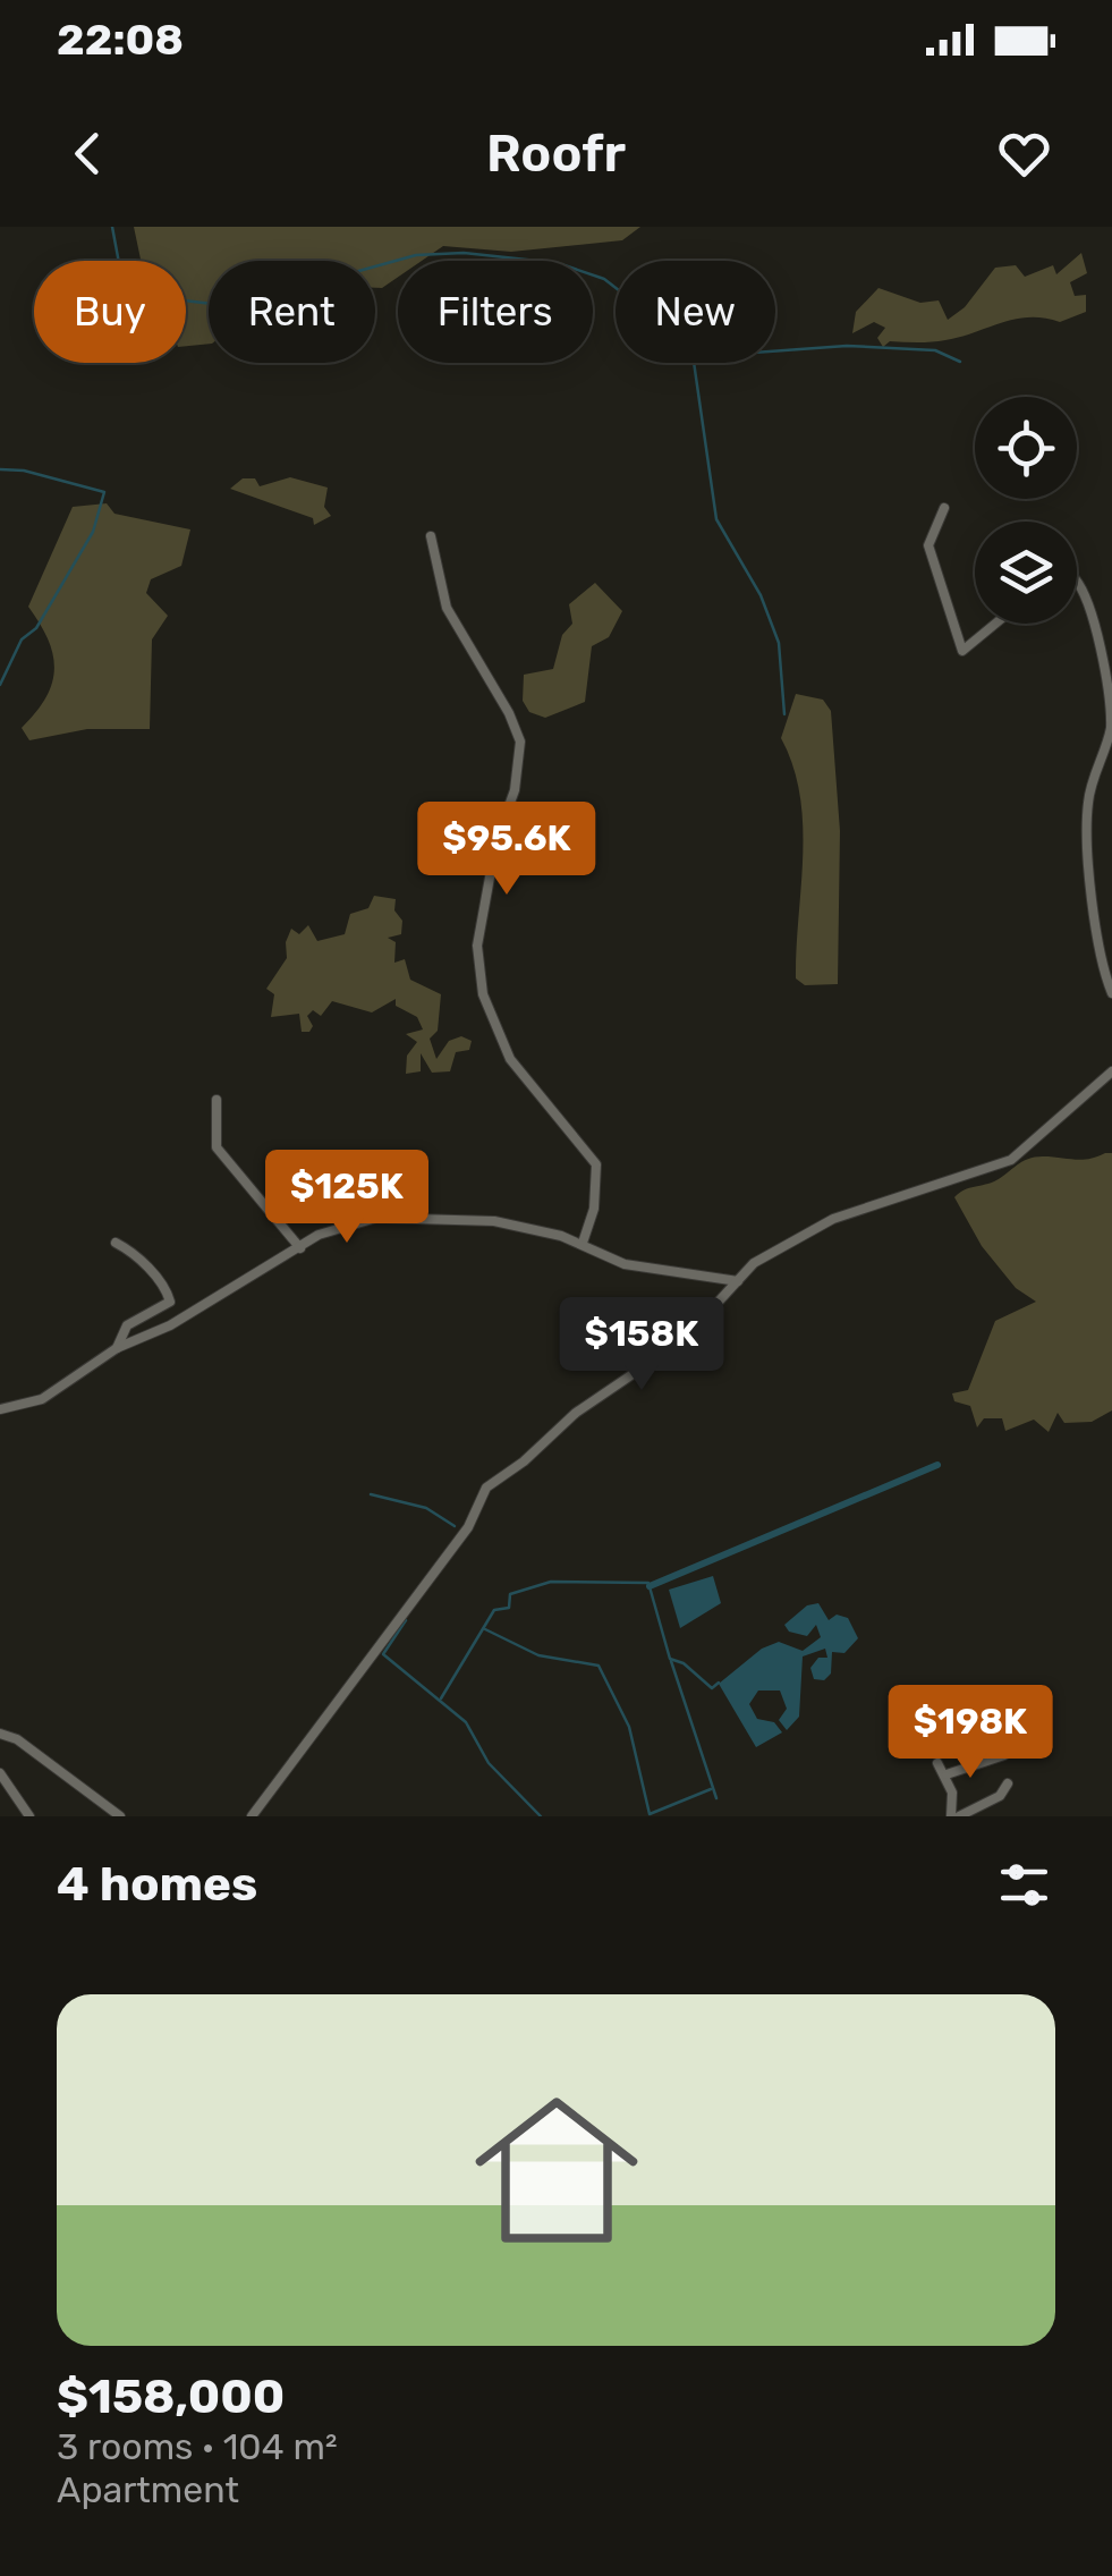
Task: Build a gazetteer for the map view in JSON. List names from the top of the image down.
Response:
{
  "page": {
    "status": "22:08",
    "header": "Roofr",
    "chip": [
      "Buy",
      "Rent",
      "Filters",
      "New"
    ],
    "price": [
      "$95.6K",
      "$125K",
      "$158K",
      "$198K"
    ],
    "heading": "4 homes",
    "list": [
      {
        "name": "$158,000",
        "note": "3 rooms · 104 m² · Apartment"
      }
    ]
  }
}
